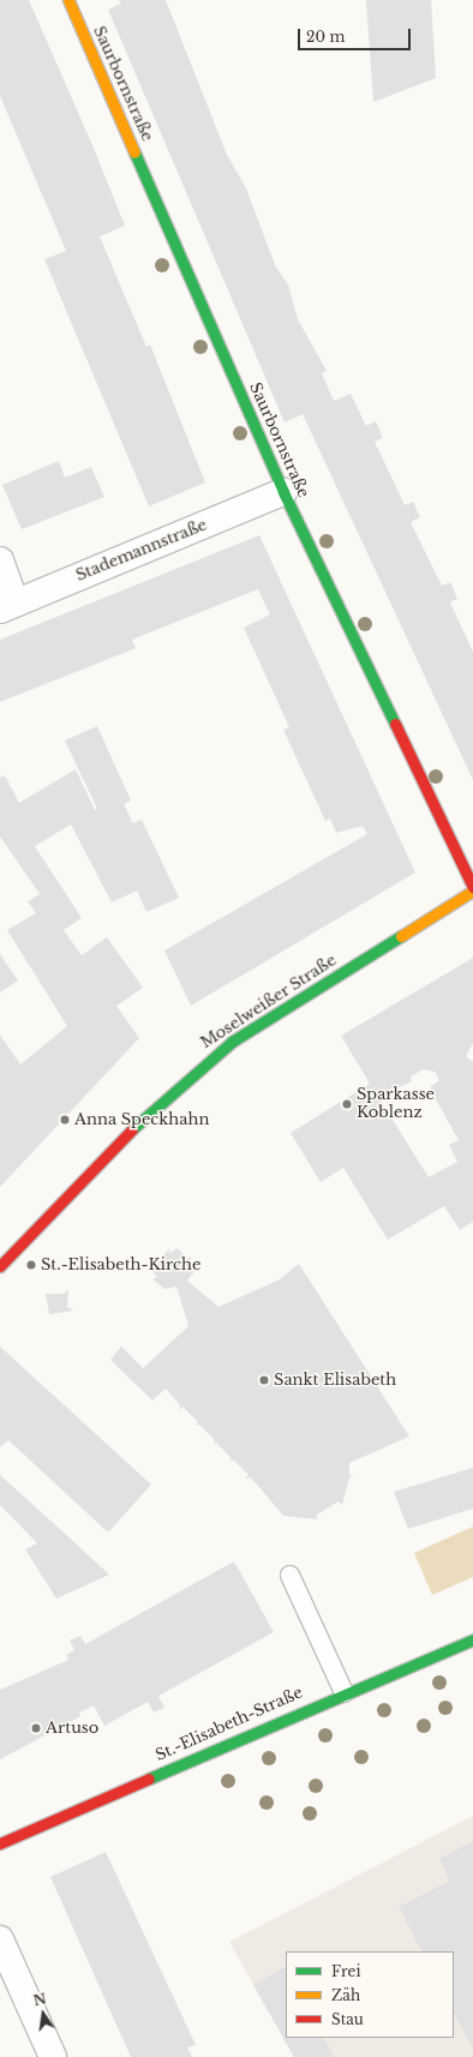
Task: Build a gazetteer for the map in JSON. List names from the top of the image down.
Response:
{
  "streets": {
    "street": [
      "Saurbornstraße",
      "Stademannstraße",
      "Moselweißer Straße",
      "St.-Elisabeth-Straße"
    ]
  },
  "crossings": [
    ["Saurbornstraße", "Stademannstraße"]
  ],
  "places": [
    "Sparkasse Koblenz",
    "Anna Speckhahn",
    "St.-Elisabeth-Kirche",
    "Sankt Elisabeth",
    "Artuso"
  ],
  "legend": ["Frei", "Zäh", "Stau"],
  "scale_bar": "20 m",
  "north": "top"
}
